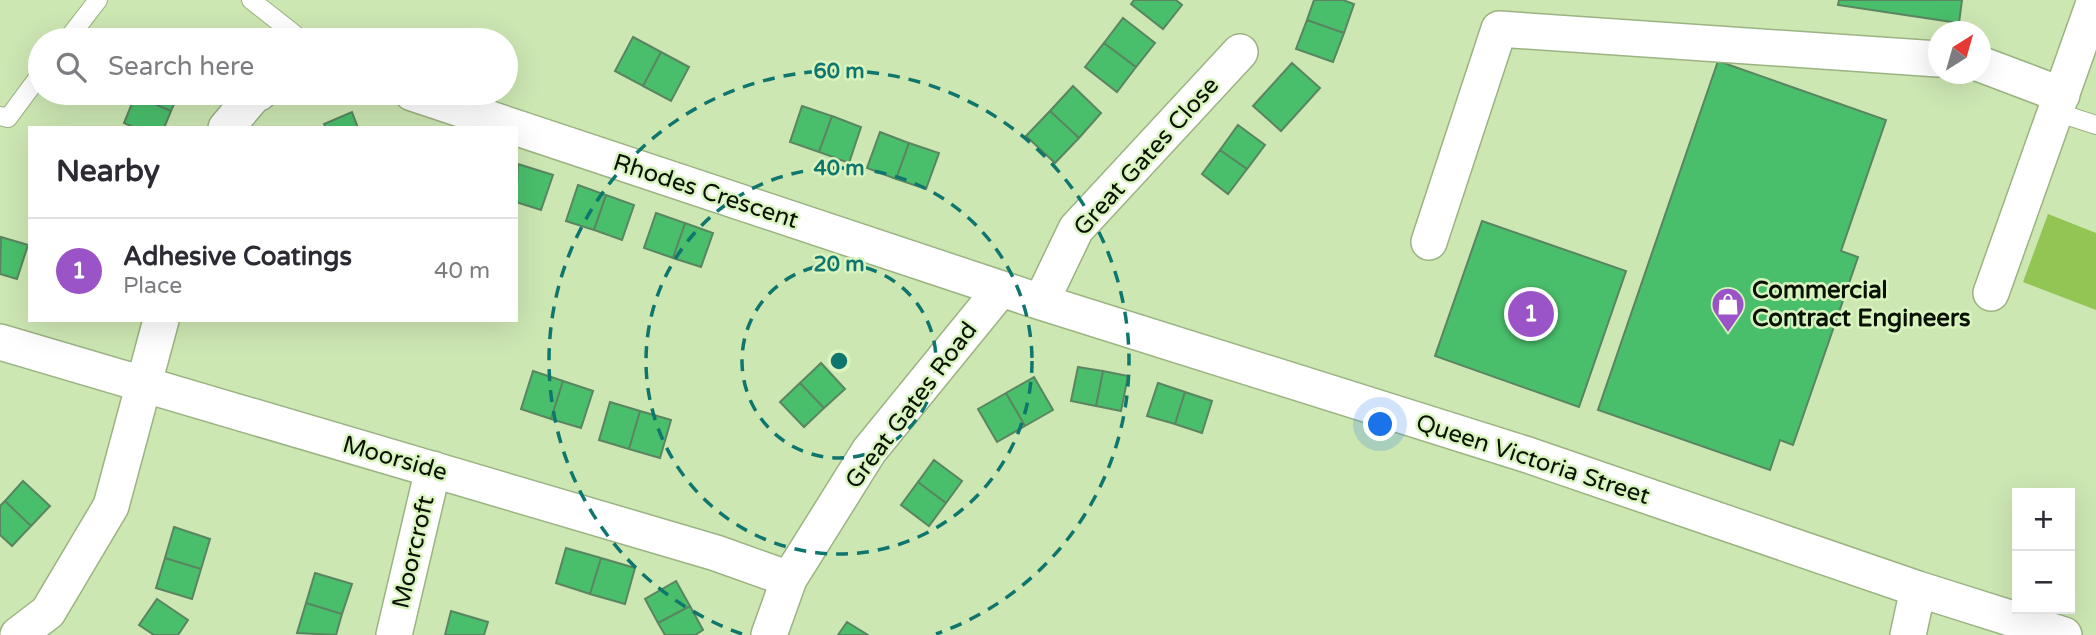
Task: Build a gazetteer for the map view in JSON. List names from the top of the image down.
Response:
{
  "streets": {
    "street": [
      "Great Gates Close",
      "Rhodes Crescent",
      "Great Gates Road",
      "Moorside",
      "Queen Victoria Street",
      "Moorcroft"
    ]
  },
  "crossings": [
    ["Great Gates Close", "Queen Victoria Street"],
    ["Rhodes Crescent", "Great Gates Road"],
    ["Rhodes Crescent", "Queen Victoria Street"],
    ["Great Gates Road", "Moorside"],
    ["Great Gates Road", "Queen Victoria Street"],
    ["Moorside", "Moorcroft"]
  ],
  "places": {
    "shop": ["Commercial Contract Engineers"]
  },
  "north": "top right",
  "page": {
    "search": "Search here",
    "heading": "Nearby",
    "list": [
      {
        "mark": "1",
        "name": "Adhesive Coatings",
        "note": "Place",
        "value": "40 m"
      }
    ],
    "pins": "1",
    "map_buttons": ["+", "−"]
  },
  "rings": ["60 m", "40 m", "20 m"]
}
